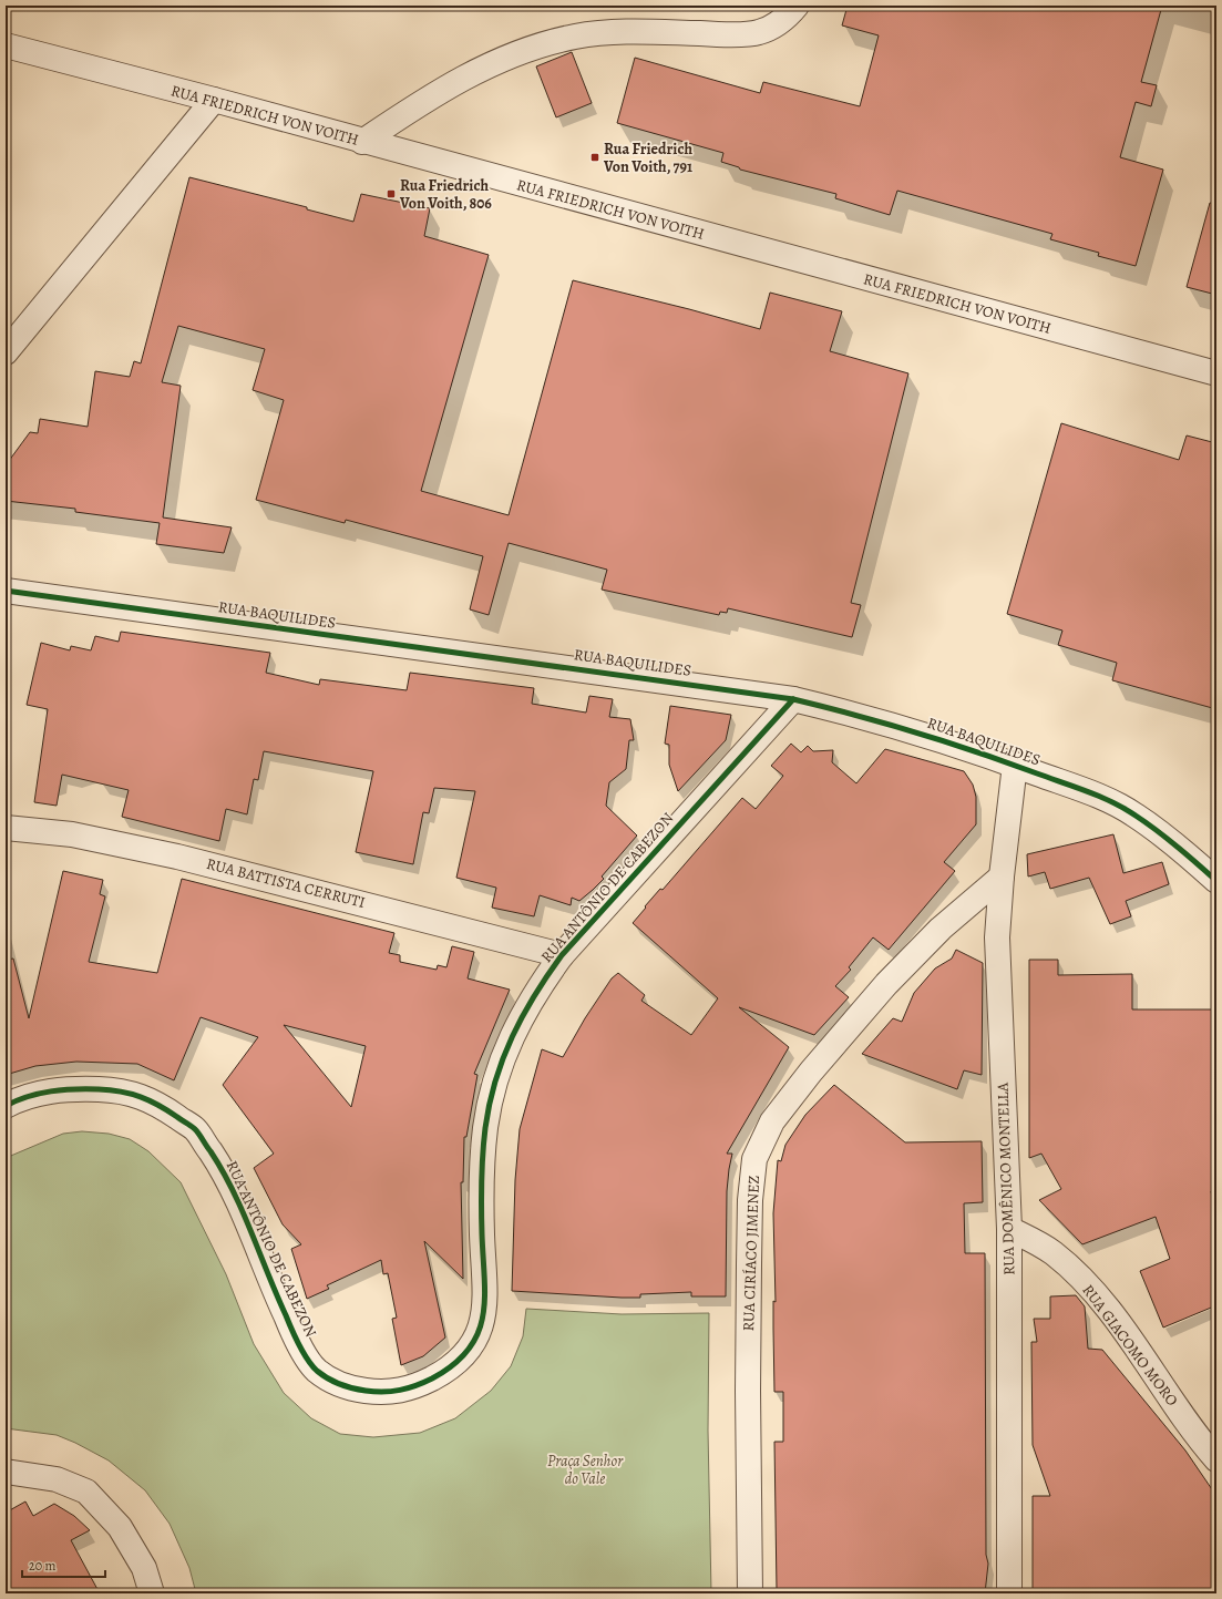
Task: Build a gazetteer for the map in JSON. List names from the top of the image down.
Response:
{
  "streets": {
    "street": [
      "RUA FRIEDRICH VON VOITH",
      "RUA BAQUILIDES",
      "RUA BATTISTA CERRUTI",
      "RUA ANTÔNIO DE CABEZON",
      "RUA DOMÊNICO MONTELLA",
      "RUA CIRÍACO JIMENEZ",
      "RUA GIACOMO MORO"
    ]
  },
  "crossings": [
    ["RUA BAQUILIDES", "RUA ANTÔNIO DE CABEZON"],
    ["RUA BAQUILIDES", "RUA DOMÊNICO MONTELLA"],
    ["RUA BATTISTA CERRUTI", "RUA ANTÔNIO DE CABEZON"],
    ["RUA DOMÊNICO MONTELLA", "RUA CIRÍACO JIMENEZ"],
    ["RUA DOMÊNICO MONTELLA", "RUA GIACOMO MORO"]
  ],
  "parks": ["Praça Senhor do Vale"],
  "places": {
    "transit": ["Rua Friedrich Von Voith, 791", "Rua Friedrich Von Voith, 806"]
  },
  "scale_bar": "20 m"
}
